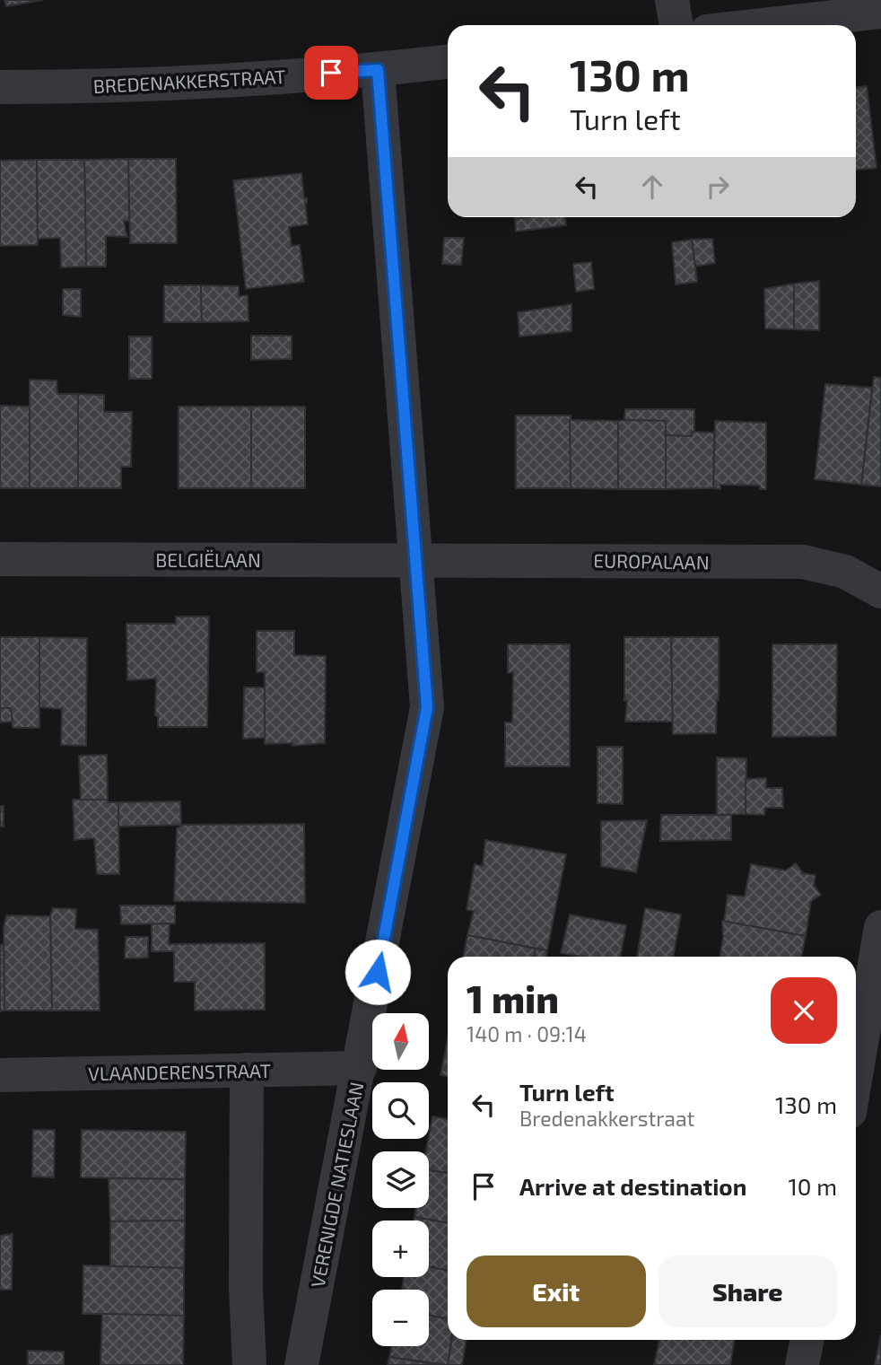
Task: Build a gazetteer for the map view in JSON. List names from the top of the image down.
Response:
{
  "streets": {
    "street": [
      "BREDENAKKERSTRAAT",
      "BELGIËLAAN",
      "EUROPALAAN",
      "VLAANDERENSTRAAT",
      "VERENIGDE NATIESLAAN"
    ]
  },
  "crossings": [
    ["BREDENAKKERSTRAAT", "VERENIGDE NATIESLAAN"],
    ["BELGIËLAAN", "EUROPALAAN"],
    ["BELGIËLAAN", "VERENIGDE NATIESLAAN"],
    ["EUROPALAAN", "VERENIGDE NATIESLAAN"],
    ["VLAANDERENSTRAAT", "VERENIGDE NATIESLAAN"]
  ],
  "north": "top",
  "page": {
    "turn": ["130 m", "Turn left"],
    "heading": ["1 min", "140 m · 09:14"],
    "map_buttons": ["+", "−"],
    "list": [
      {
        "name": "Turn left",
        "note": "Bredenakkerstraat",
        "value": "130 m"
      },
      {
        "name": "Arrive at destination",
        "value": "10 m"
      }
    ],
    "buttons": ["Exit", "Share"]
  }
}
